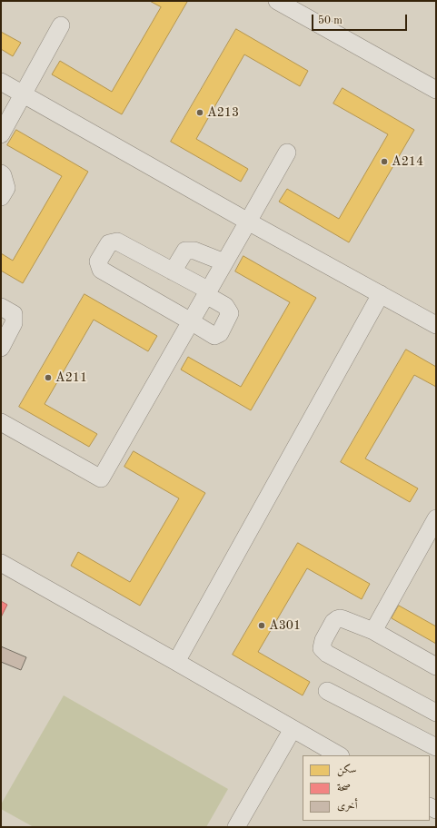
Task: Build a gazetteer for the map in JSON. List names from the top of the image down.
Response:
{
  "places": [
    "A213",
    "A214",
    "A211",
    "A301"
  ],
  "legend": ["سكن", "صحة", "أخرى"],
  "scale_bar": "50 m"
}
